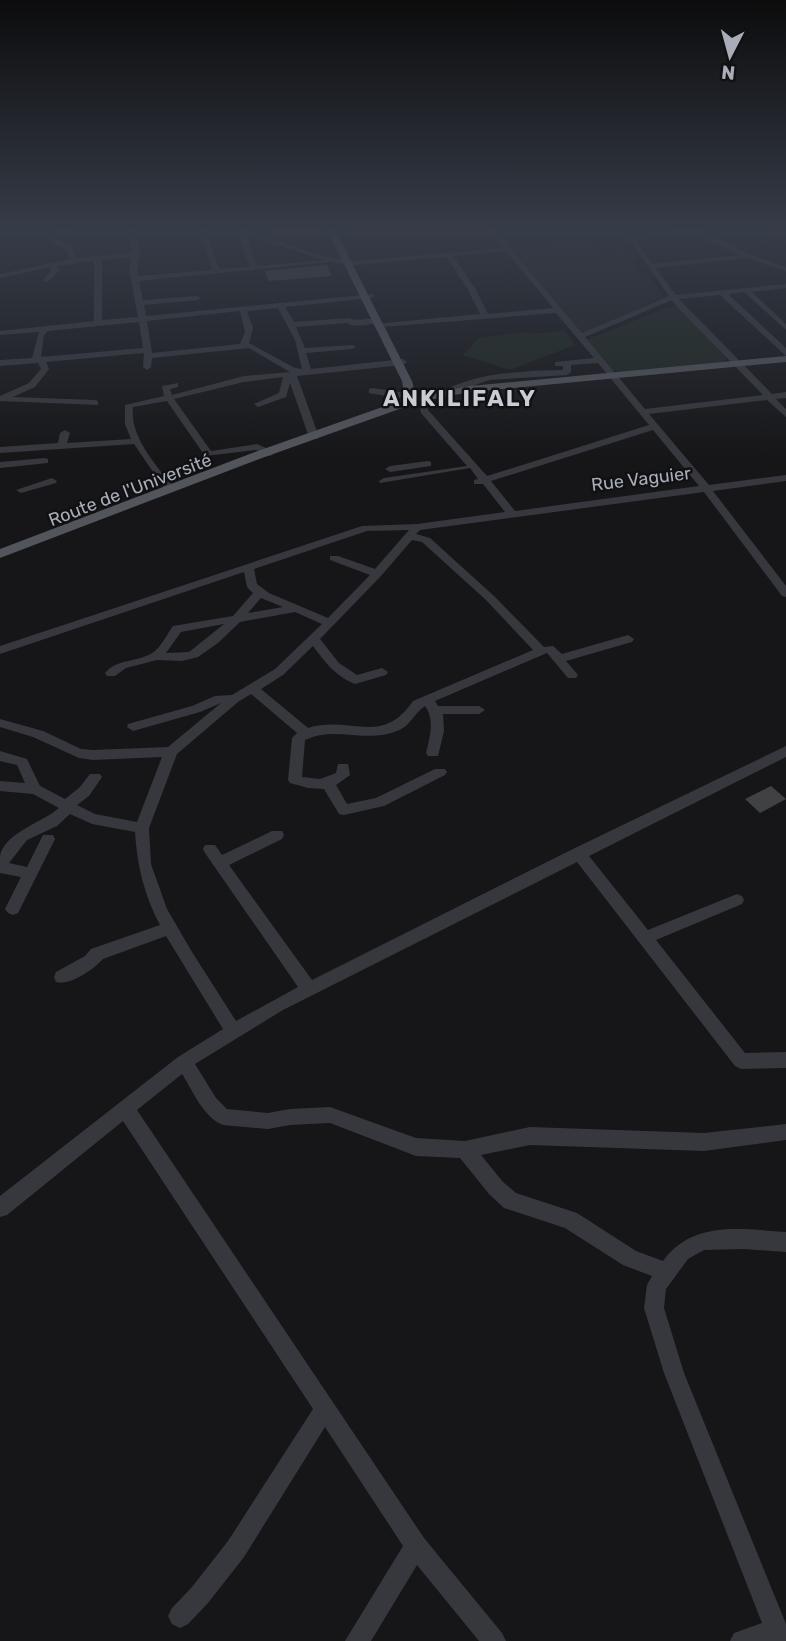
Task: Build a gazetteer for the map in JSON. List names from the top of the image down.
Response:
{
  "streets": {
    "main road": ["Route de l'Université"],
    "street": ["Rue Vaguier"]
  },
  "districts": ["ANKILIFALY"],
  "north": "bottom"
}
